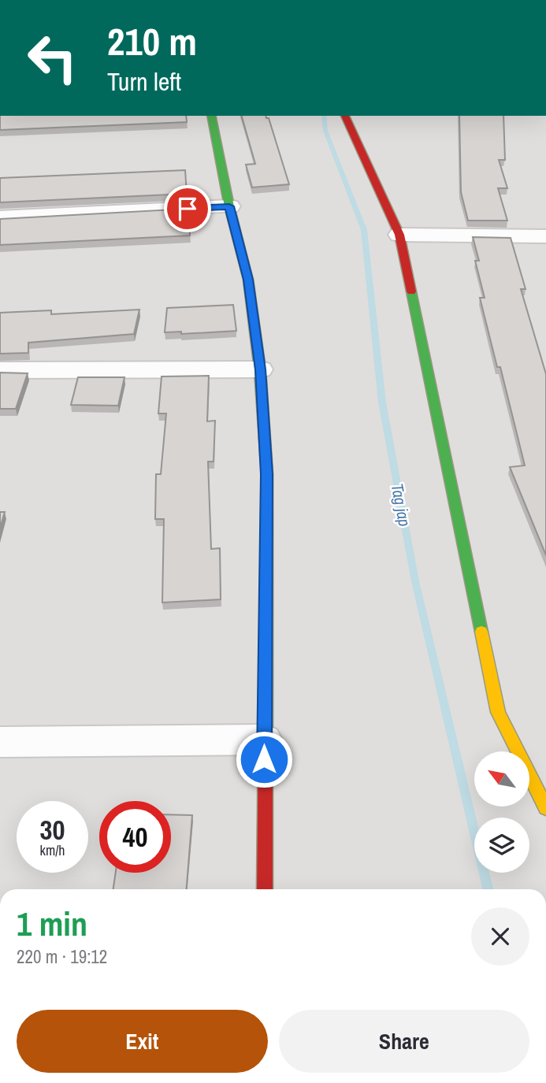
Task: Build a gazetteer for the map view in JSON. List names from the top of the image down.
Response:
{
  "water": ["Tag jap"],
  "north": "top left",
  "page": {
    "turn": ["210 m", "Turn left"],
    "speed": "30 km/h",
    "limit": "40",
    "heading": ["1 min", "220 m · 19:12"],
    "buttons": ["Exit", "Share"]
  }
}
